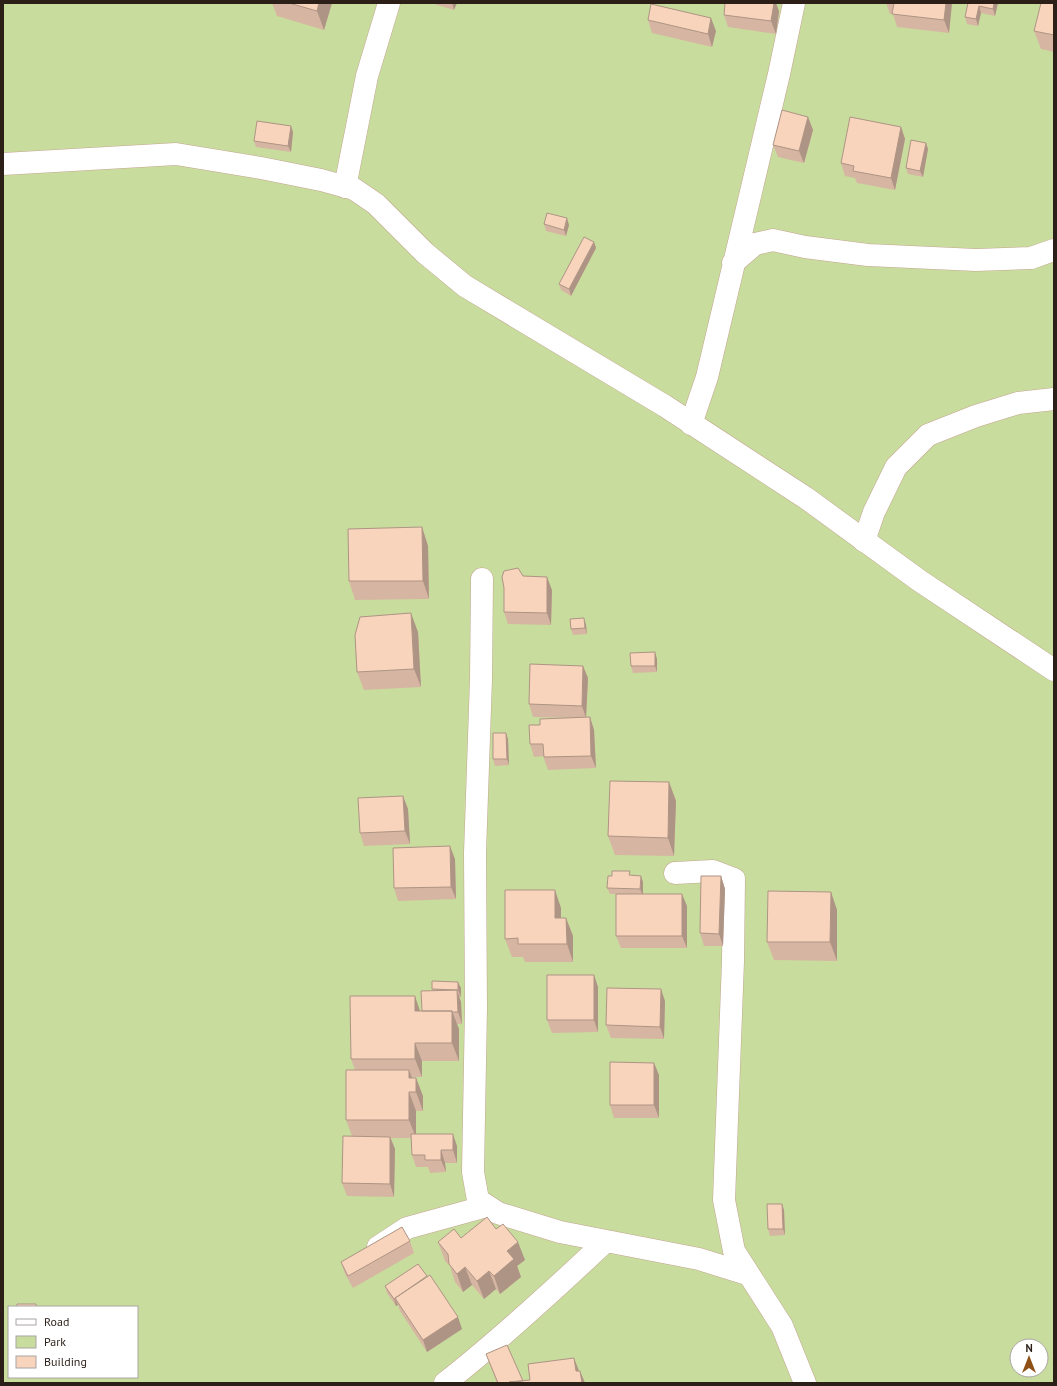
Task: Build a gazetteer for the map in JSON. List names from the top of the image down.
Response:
{
  "legend": ["Road", "Park", "Building"],
  "north": "top"
}
